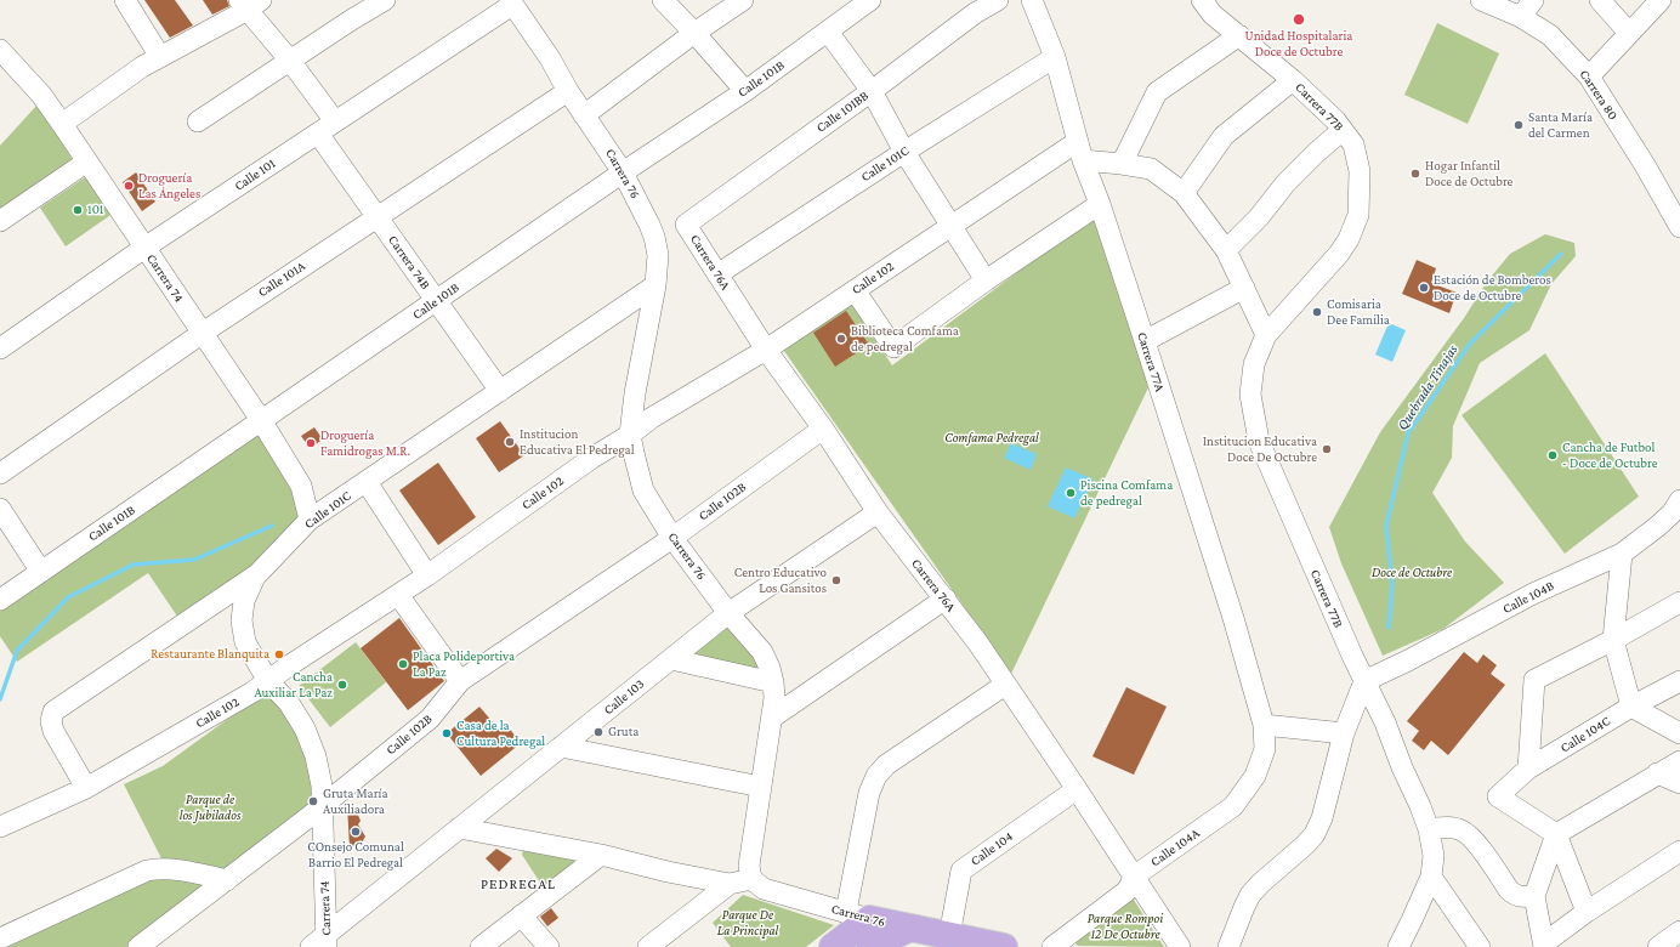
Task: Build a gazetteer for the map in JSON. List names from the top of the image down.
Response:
{
  "streets": {
    "main road": ["Carrera 76"],
    "street": [
      "Calle 101B",
      "Carrera 80",
      "Carrera 77B",
      "Calle 101BB",
      "Calle 101C",
      "Calle 101",
      "Carrera 74B",
      "Carrera 76A",
      "Carrera 74",
      "Calle 102",
      "Calle 101A",
      "Carrera 77A",
      "Calle 102B",
      "Calle 104B",
      "Calle 103",
      "Calle 104C",
      "Calle 104A",
      "Calle 104"
    ]
  },
  "crossings": [
    ["Calle 101B", "Carrera 76"],
    ["Calle 101B", "Carrera 74B"],
    ["Calle 101B", "Carrera 74"],
    ["Carrera 77B", "Calle 104B"],
    ["Calle 101BB", "Carrera 76A"],
    ["Calle 101C", "Carrera 76"],
    ["Calle 101C", "Carrera 74B"],
    ["Calle 101C", "Carrera 76A"],
    ["Calle 101C", "Carrera 74"],
    ["Calle 101C", "Calle 102"],
    ["Calle 101C", "Carrera 77A"],
    ["Carrera 76", "Calle 101"],
    ["Carrera 76", "Calle 102"],
    ["Carrera 76", "Calle 101A"],
    ["Carrera 76", "Calle 102B"],
    ["Carrera 76", "Calle 103"],
    ["Carrera 76", "Calle 104"],
    ["Calle 101", "Carrera 74B"],
    ["Calle 101", "Carrera 74"],
    ["Carrera 74B", "Calle 101A"],
    ["Carrera 76A", "Calle 102"],
    ["Carrera 76A", "Calle 102B"],
    ["Carrera 76A", "Calle 103"],
    ["Carrera 76A", "Calle 104A"],
    ["Carrera 76A", "Calle 104"],
    ["Carrera 74", "Calle 102"],
    ["Carrera 74", "Calle 101A"],
    ["Carrera 74", "Calle 102B"],
    ["Carrera 74", "Calle 103"],
    ["Calle 102", "Carrera 77A"],
    ["Carrera 77A", "Calle 104A"]
  ],
  "districts": ["PEDREGAL"],
  "water": ["Quebrada Tinajas"],
  "parks": [
    "Comfama Pedregal",
    "Doce de Octubre",
    "Parque de los Jubilados",
    "Parque De La Principal",
    "Parque Rompoi 12 De Octubre"
  ],
  "places": [
    "Unidad Hospitalaria Doce de Octubre",
    "Santa María del Carmen",
    "Hogar Infantil Doce de Octubre",
    "Droguería Las Ángeles",
    "101",
    "Estación de Bomberos Doce de Octubre",
    "Comisaria Dee Familia",
    "Biblioteca Comfama de pedregal",
    "Institucion Educativa El Pedregal",
    "Droguería Famidrogas M.R.",
    "Institucion Educativa Doce De Octubre",
    "Cancha de Futbol - Doce de Octubre",
    "Piscina Comfama de pedregal",
    "Centro Educativo Los Gansitos",
    "Restaurante Blanquita",
    "Placa Polideportiva La Paz",
    "Cancha Auxiliar La Paz",
    "Gruta",
    "Casa de la Cultura Pedregal",
    "Gruta María Auxiliadora",
    "COnsejo Comunal Barrio El Pedregal"
  ]
}
